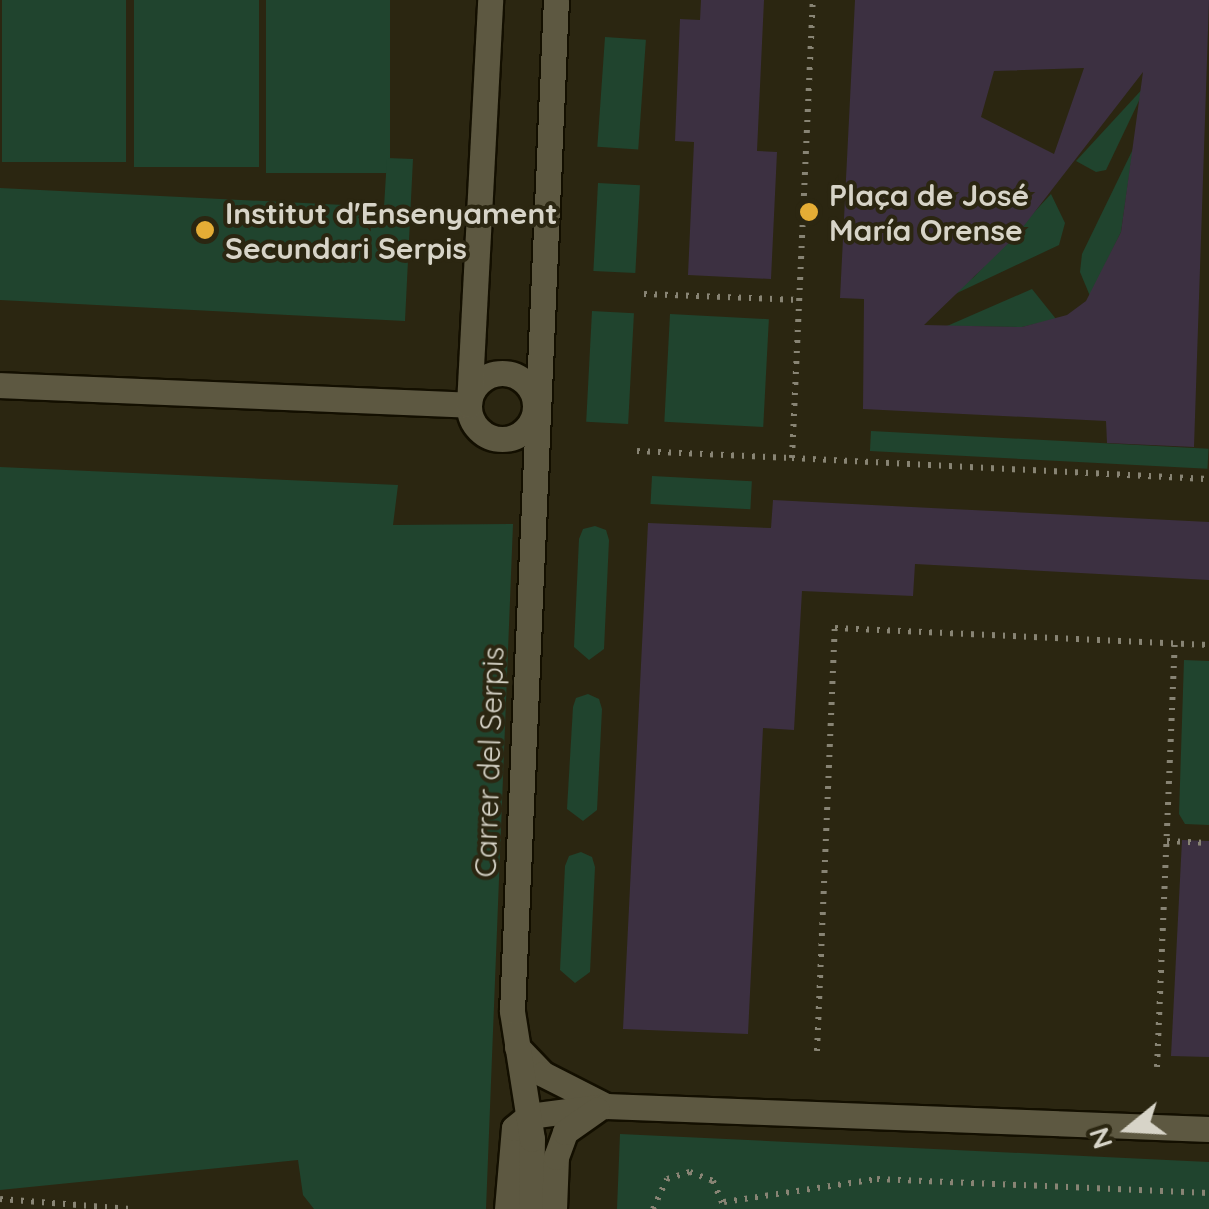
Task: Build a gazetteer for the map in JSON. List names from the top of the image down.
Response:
{
  "streets": {
    "street": ["Carrer del Serpis"]
  },
  "places": ["Plaça de José María Orense", "Institut d'Ensenyament Secundari Serpis"],
  "north": "left"
}
